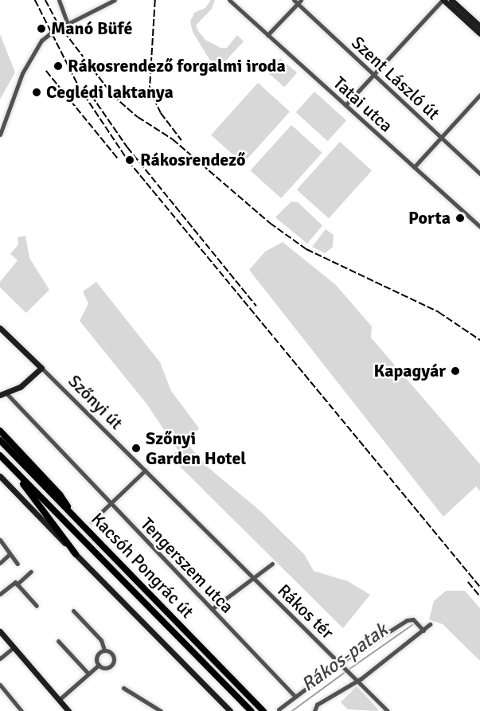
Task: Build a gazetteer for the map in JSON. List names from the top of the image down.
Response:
{
  "streets": {
    "main road": ["Kacsóh Pongrác út"],
    "street": [
      "Szent László út",
      "Tatai utca",
      "Szőnyi út",
      "Tengerszem utca",
      "Rákos tér"
    ]
  },
  "crossings": [
    ["Szőnyi út", "Rákos tér"]
  ],
  "water": ["Rákos-patak"],
  "places": [
    "Manó Büfé",
    "Rákosrendező forgalmi iroda",
    "Ceglédi laktanya",
    "Rákosrendező",
    "Porta",
    "Kapagyár",
    "Szőnyi Garden Hotel"
  ]
}
